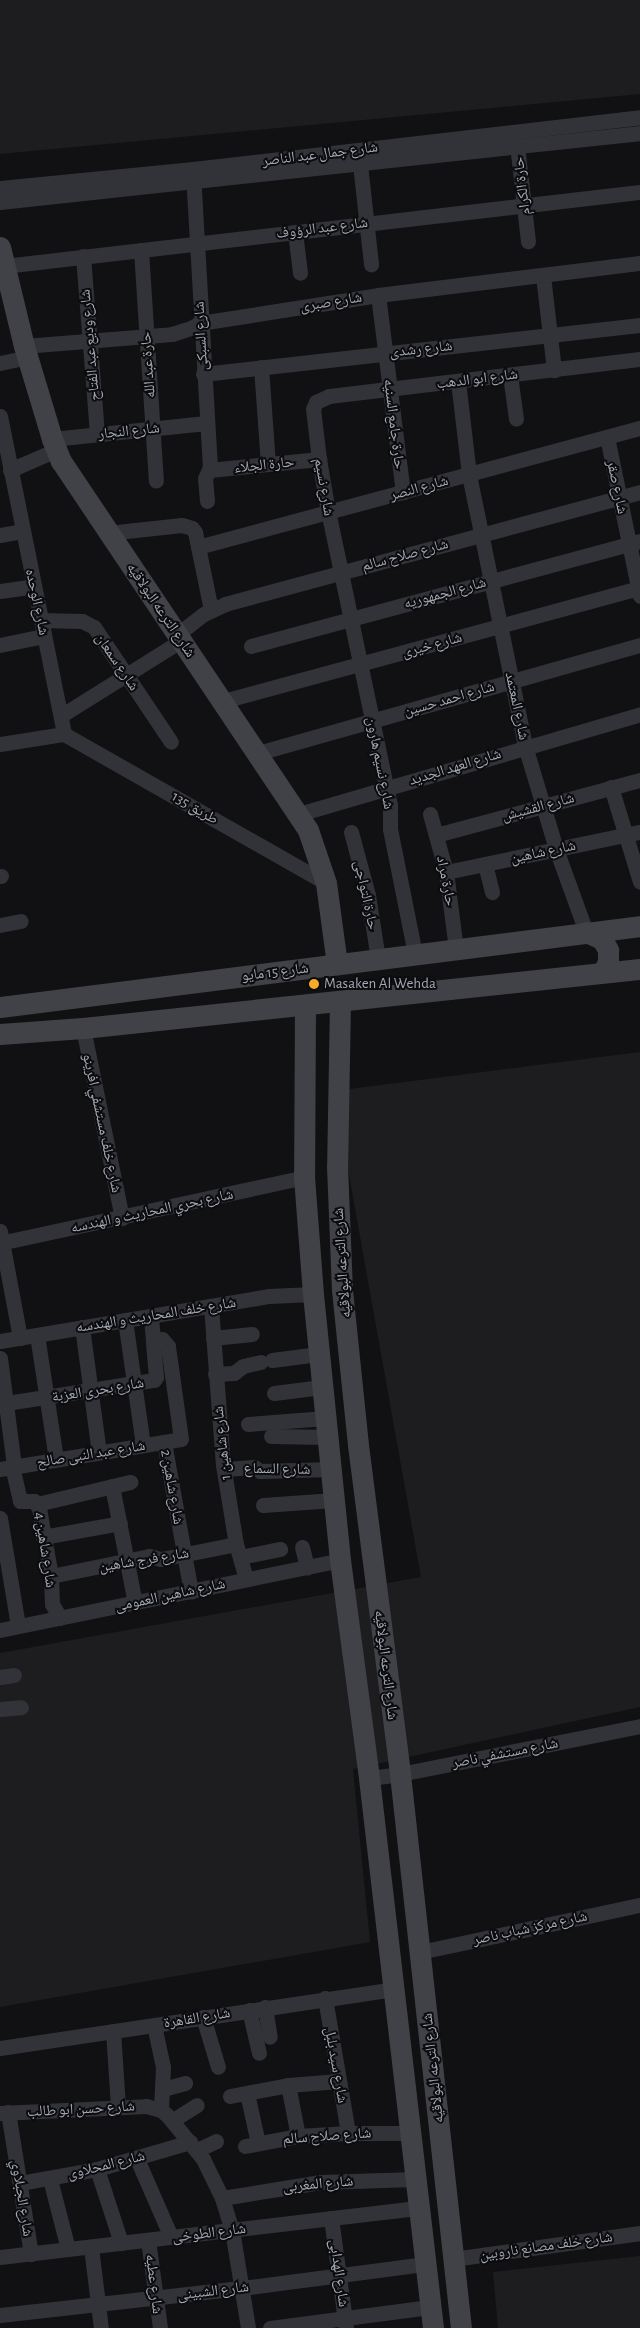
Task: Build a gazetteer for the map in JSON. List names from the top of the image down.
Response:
{
  "streets": {
    "street": [
      "شارع جمال عبد الناصر",
      "حارة الكرام",
      "شارع عبد الرؤوف",
      "شارع صبرى",
      "شارع السبكى",
      "شارع وديع عبد الفتاح",
      "شارع رشدى",
      "حارة عبد الله",
      "شارع ابو الدهب",
      "حارة جامع السنيه",
      "شارع النجار",
      "حارة الجلاء",
      "شارع نسيم",
      "شارع صقر",
      "شارع النصر",
      "شارع صلاح سالم",
      "شارع الجمهوريه",
      "شارع الوحده",
      "شارع الترعه البولاقيه",
      "شارع خيرى",
      "شارع سمعان",
      "شارع احمد حسين",
      "شارع المعتمد",
      "شارع نسيم هارون",
      "شارع العهد الجديد",
      "شارع القشيش",
      "طريق 135",
      "شارع شاهين",
      "حارة مراد",
      "حارة التواجى",
      "شارع 15 مايو",
      "شارع خلف مستشفي افرينو",
      "شارع بحري المحاريث و الهندسه",
      "شارع خلف المحاريث و الهندسه",
      "شارع بحرى العزبة",
      "شارع شاهين 1",
      "شارع عبد النبى صالح",
      "شارع السماع",
      "شارع شاهين 2",
      "شارع شاهين 4",
      "شارع فرج شاهين",
      "شارع شاهين العمومى",
      "شارع مستشفي ناصر",
      "شارع مركز شباب ناصر",
      "شارع القاهرة",
      "شارع سيد بلبل",
      "شارع حسن ابو طالب",
      "شارع المحلاوى",
      "شارع المغربى",
      "شارع الجبلاوي",
      "شارع الطوخى",
      "شارع خلف مصانع ناروبين",
      "شارع الهدابى",
      "شارع عطيه",
      "شارع الشبينى"
    ]
  },
  "crossings": [
    ["شارع جمال عبد الناصر", "حارة الكرام"],
    ["شارع جمال عبد الناصر", "شارع السبكى"],
    ["حارة الكرام", "شارع عبد الرؤوف"],
    ["شارع عبد الرؤوف", "شارع السبكى"],
    ["شارع عبد الرؤوف", "شارع وديع عبد الفتاح"],
    ["شارع عبد الرؤوف", "حارة عبد الله"],
    ["شارع عبد الرؤوف", "شارع الترعه البولاقيه"],
    ["شارع صبرى", "شارع السبكى"],
    ["شارع صبرى", "شارع وديع عبد الفتاح"],
    ["شارع صبرى", "حارة عبد الله"],
    ["شارع صبرى", "حارة جامع السنيه"],
    ["شارع صبرى", "شارع الترعه البولاقيه"],
    ["شارع السبكى", "شارع رشدى"],
    ["شارع السبكى", "شارع النجار"],
    ["شارع السبكى", "حارة الجلاء"],
    ["شارع وديع عبد الفتاح", "شارع النجار"],
    ["شارع رشدى", "حارة جامع السنيه"],
    ["حارة عبد الله", "شارع النجار"],
    ["شارع ابو الدهب", "حارة جامع السنيه"],
    ["شارع ابو الدهب", "شارع نسيم"],
    ["شارع ابو الدهب", "شارع المعتمد"],
    ["حارة جامع السنيه", "شارع النصر"],
    ["شارع النجار", "شارع الوحده"],
    ["شارع النجار", "شارع الترعه البولاقيه"],
    ["حارة الجلاء", "شارع نسيم"],
    ["شارع نسيم", "شارع النصر"],
    ["شارع نسيم", "شارع صلاح سالم"],
    ["شارع نسيم", "شارع نسيم هارون"],
    ["شارع صقر", "شارع النصر"],
    ["شارع صقر", "شارع صلاح سالم"],
    ["شارع صقر", "شارع الجمهوريه"],
    ["شارع صقر", "شارع خيرى"],
    ["شارع النصر", "شارع المعتمد"],
    ["شارع صلاح سالم", "شارع الوحده"],
    ["شارع صلاح سالم", "شارع الترعه البولاقيه"],
    ["شارع صلاح سالم", "شارع سمعان"],
    ["شارع صلاح سالم", "شارع المعتمد"],
    ["شارع صلاح سالم", "شارع نسيم هارون"],
    ["شارع صلاح سالم", "شارع سيد بلبل"],
    ["شارع الجمهوريه", "شارع المعتمد"],
    ["شارع الجمهوريه", "شارع نسيم هارون"],
    ["شارع الوحده", "شارع سمعان"],
    ["شارع الوحده", "طريق 135"],
    ["شارع الترعه البولاقيه", "شارع خيرى"],
    ["شارع الترعه البولاقيه", "شارع احمد حسين"],
    ["شارع الترعه البولاقيه", "شارع العهد الجديد"],
    ["شارع الترعه البولاقيه", "طريق 135"],
    ["شارع الترعه البولاقيه", "شارع 15 مايو"],
    ["شارع الترعه البولاقيه", "شارع بحري المحاريث و الهندسه"],
    ["شارع الترعه البولاقيه", "شارع خلف المحاريث و الهندسه"],
    ["شارع الترعه البولاقيه", "شارع السماع"],
    ["شارع الترعه البولاقيه", "شارع شاهين العمومى"],
    ["شارع الترعه البولاقيه", "شارع مستشفي ناصر"],
    ["شارع الترعه البولاقيه", "شارع مركز شباب ناصر"],
    ["شارع الترعه البولاقيه", "شارع القاهرة"],
    ["شارع الترعه البولاقيه", "شارع المغربى"],
    ["شارع الترعه البولاقيه", "شارع الطوخى"],
    ["شارع الترعه البولاقيه", "شارع خلف مصانع ناروبين"],
    ["شارع الترعه البولاقيه", "شارع الشبينى"],
    ["شارع خيرى", "شارع المعتمد"],
    ["شارع خيرى", "شارع نسيم هارون"],
    ["شارع احمد حسين", "شارع المعتمد"],
    ["شارع احمد حسين", "شارع نسيم هارون"],
    ["شارع المعتمد", "شارع العهد الجديد"],
    ["شارع المعتمد", "شارع القشيش"],
    ["شارع المعتمد", "شارع شاهين"],
    ["شارع المعتمد", "شارع 15 مايو"],
    ["شارع نسيم هارون", "شارع العهد الجديد"],
    ["شارع نسيم هارون", "شارع 15 مايو"],
    ["شارع القشيش", "حارة مراد"],
    ["شارع شاهين", "حارة مراد"],
    ["حارة مراد", "شارع 15 مايو"],
    ["حارة التواجى", "شارع 15 مايو"],
    ["شارع خلف مستشفي افرينو", "شارع بحري المحاريث و الهندسه"],
    ["شارع خلف المحاريث و الهندسه", "شارع شاهين 1"],
    ["شارع بحرى العزبة", "شارع عبد النبى صالح"],
    ["شارع شاهين 1", "شارع السماع"],
    ["شارع شاهين 1", "شارع فرج شاهين"],
    ["شارع شاهين 1", "شارع شاهين العمومى"],
    ["شارع عبد النبى صالح", "شارع شاهين 2"],
    ["شارع عبد النبى صالح", "شارع شاهين 4"],
    ["شارع شاهين 2", "شارع فرج شاهين"],
    ["شارع شاهين 2", "شارع شاهين العمومى"],
    ["شارع شاهين 4", "شارع فرج شاهين"],
    ["شارع شاهين 4", "شارع شاهين العمومى"],
    ["شارع القاهرة", "شارع سيد بلبل"],
    ["شارع حسن ابو طالب", "شارع الجبلاوي"],
    ["شارع المحلاوى", "شارع الجبلاوي"],
    ["شارع الجبلاوي", "شارع الطوخى"],
    ["شارع الطوخى", "شارع الهدابى"],
    ["شارع الطوخى", "شارع عطيه"],
    ["شارع الهدابى", "شارع الشبينى"],
    ["شارع عطيه", "شارع الشبينى"]
  ],
  "places": ["Masaken Al Wehda"]
}
